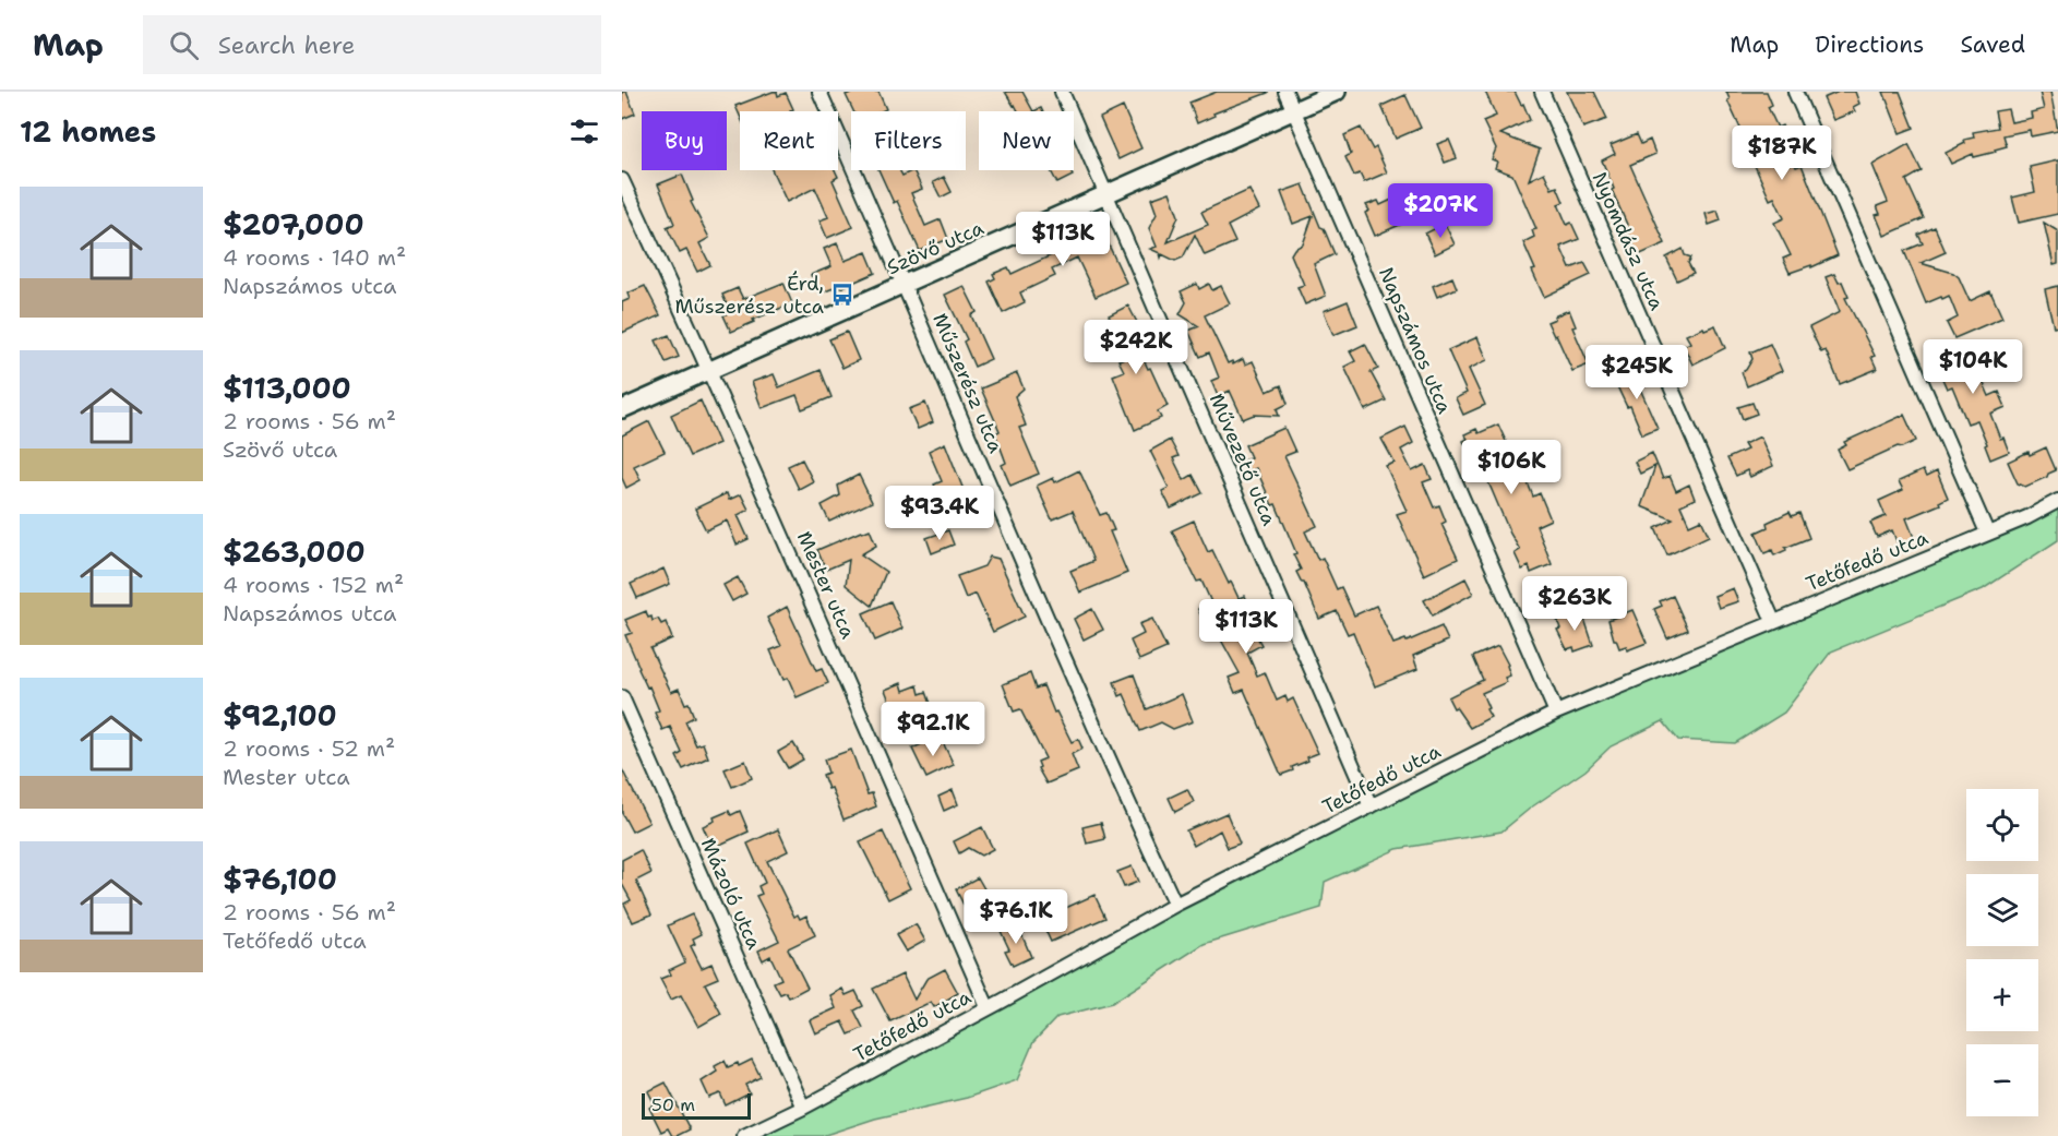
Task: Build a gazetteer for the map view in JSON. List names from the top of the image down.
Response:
{
  "streets": {
    "street": [
      "Nyomdász utca",
      "Szövő utca",
      "Napszámos utca",
      "Műszerész utca",
      "Művezető utca",
      "Tetőfedő utca",
      "Mester utca",
      "Mázoló utca"
    ]
  },
  "crossings": [
    ["Nyomdász utca", "Tetőfedő utca"],
    ["Szövő utca", "Napszámos utca"],
    ["Szövő utca", "Műszerész utca"],
    ["Szövő utca", "Művezető utca"],
    ["Szövő utca", "Mester utca"],
    ["Napszámos utca", "Tetőfedő utca"],
    ["Műszerész utca", "Tetőfedő utca"],
    ["Művezető utca", "Tetőfedő utca"],
    ["Tetőfedő utca", "Mester utca"],
    ["Tetőfedő utca", "Mázoló utca"]
  ],
  "places": {
    "bus stop": ["Érd, Műszerész utca"]
  },
  "scale_bar": "50 m",
  "page": {
    "header": "Map",
    "search": "Search here",
    "nav": ["Map", "Directions", "Saved"],
    "heading": "12 homes",
    "chip": [
      "Buy",
      "Rent",
      "Filters",
      "New"
    ],
    "price": [
      "$187K",
      "$207K",
      "$113K",
      "$242K",
      "$104K",
      "$245K",
      "$106K",
      "$93.4K",
      "$263K",
      "$113K",
      "$92.1K",
      "$76.1K"
    ],
    "list": [
      {
        "name": "$207,000",
        "note": "4 rooms · 140 m² · Napszámos utca"
      },
      {
        "name": "$113,000",
        "note": "2 rooms · 56 m² · Szövő utca"
      },
      {
        "name": "$263,000",
        "note": "4 rooms · 152 m² · Napszámos utca"
      },
      {
        "name": "$92,100",
        "note": "2 rooms · 52 m² · Mester utca"
      },
      {
        "name": "$76,100",
        "note": "2 rooms · 56 m² · Tetőfedő utca"
      }
    ],
    "map_buttons": ["+", "−"],
    "scale": "50 m"
  }
}
